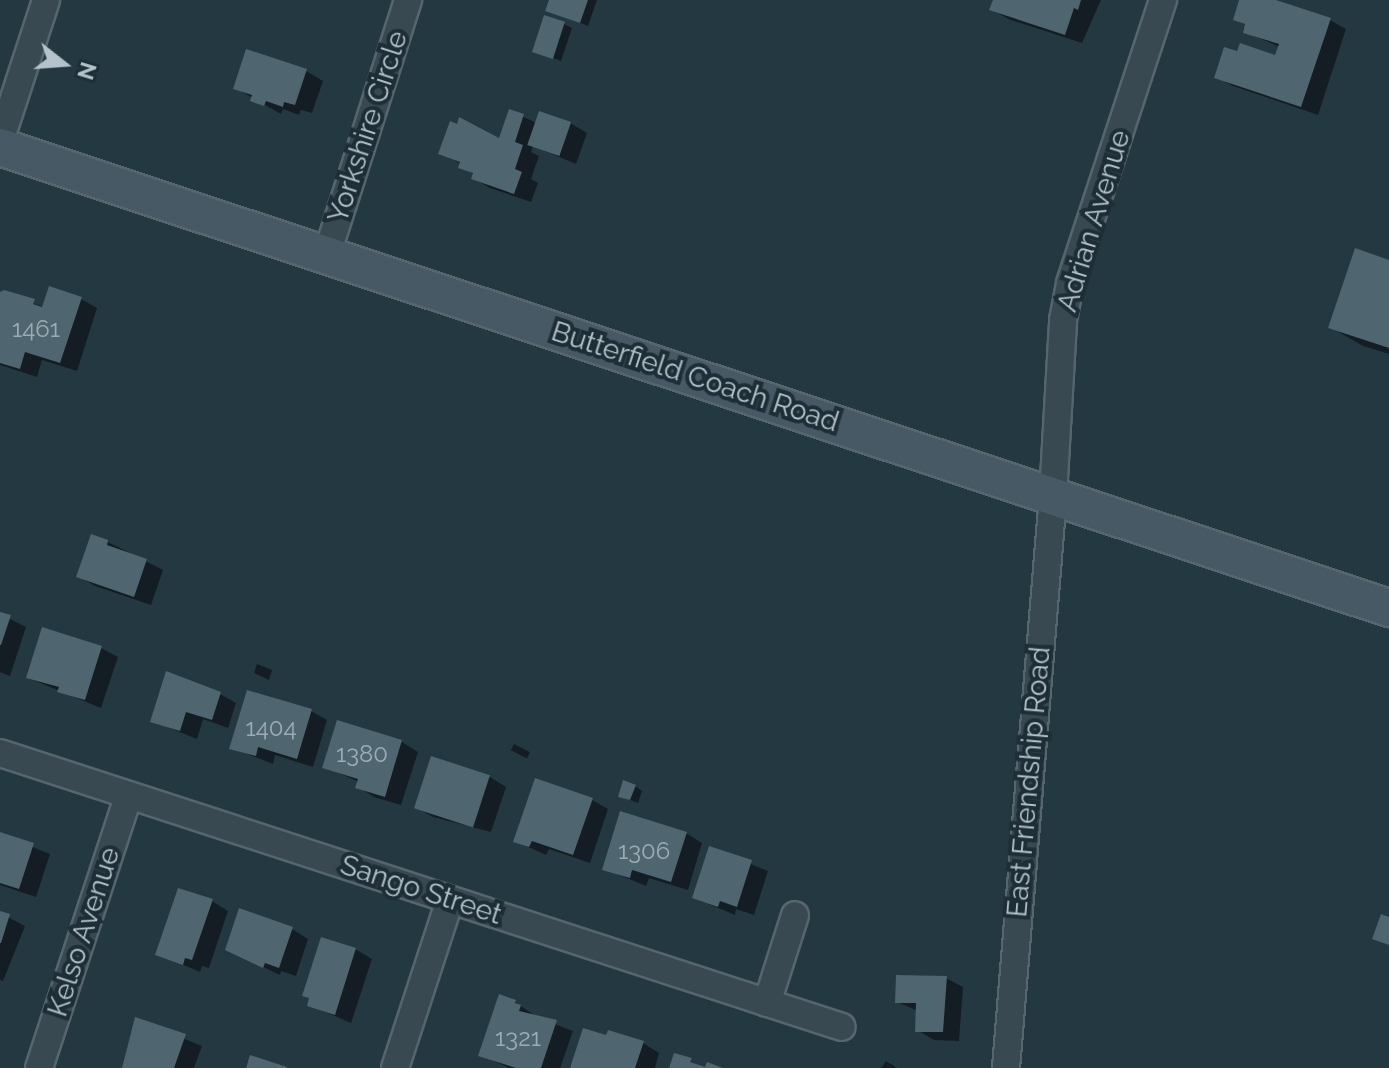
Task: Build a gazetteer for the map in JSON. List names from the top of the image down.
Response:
{
  "streets": {
    "main road": ["Butterfield Coach Road"],
    "street": [
      "Yorkshire Circle",
      "Adrian Avenue",
      "East Friendship Road",
      "Sango Street",
      "Kelso Avenue"
    ]
  },
  "crossings": [
    ["Yorkshire Circle", "Butterfield Coach Road"],
    ["Adrian Avenue", "Butterfield Coach Road"],
    ["Adrian Avenue", "East Friendship Road"],
    ["Butterfield Coach Road", "East Friendship Road"],
    ["Sango Street", "Kelso Avenue"]
  ],
  "house_numbers": [
    "1461",
    "1404",
    "1380",
    "1306",
    "1321"
  ],
  "north": "right"
}
